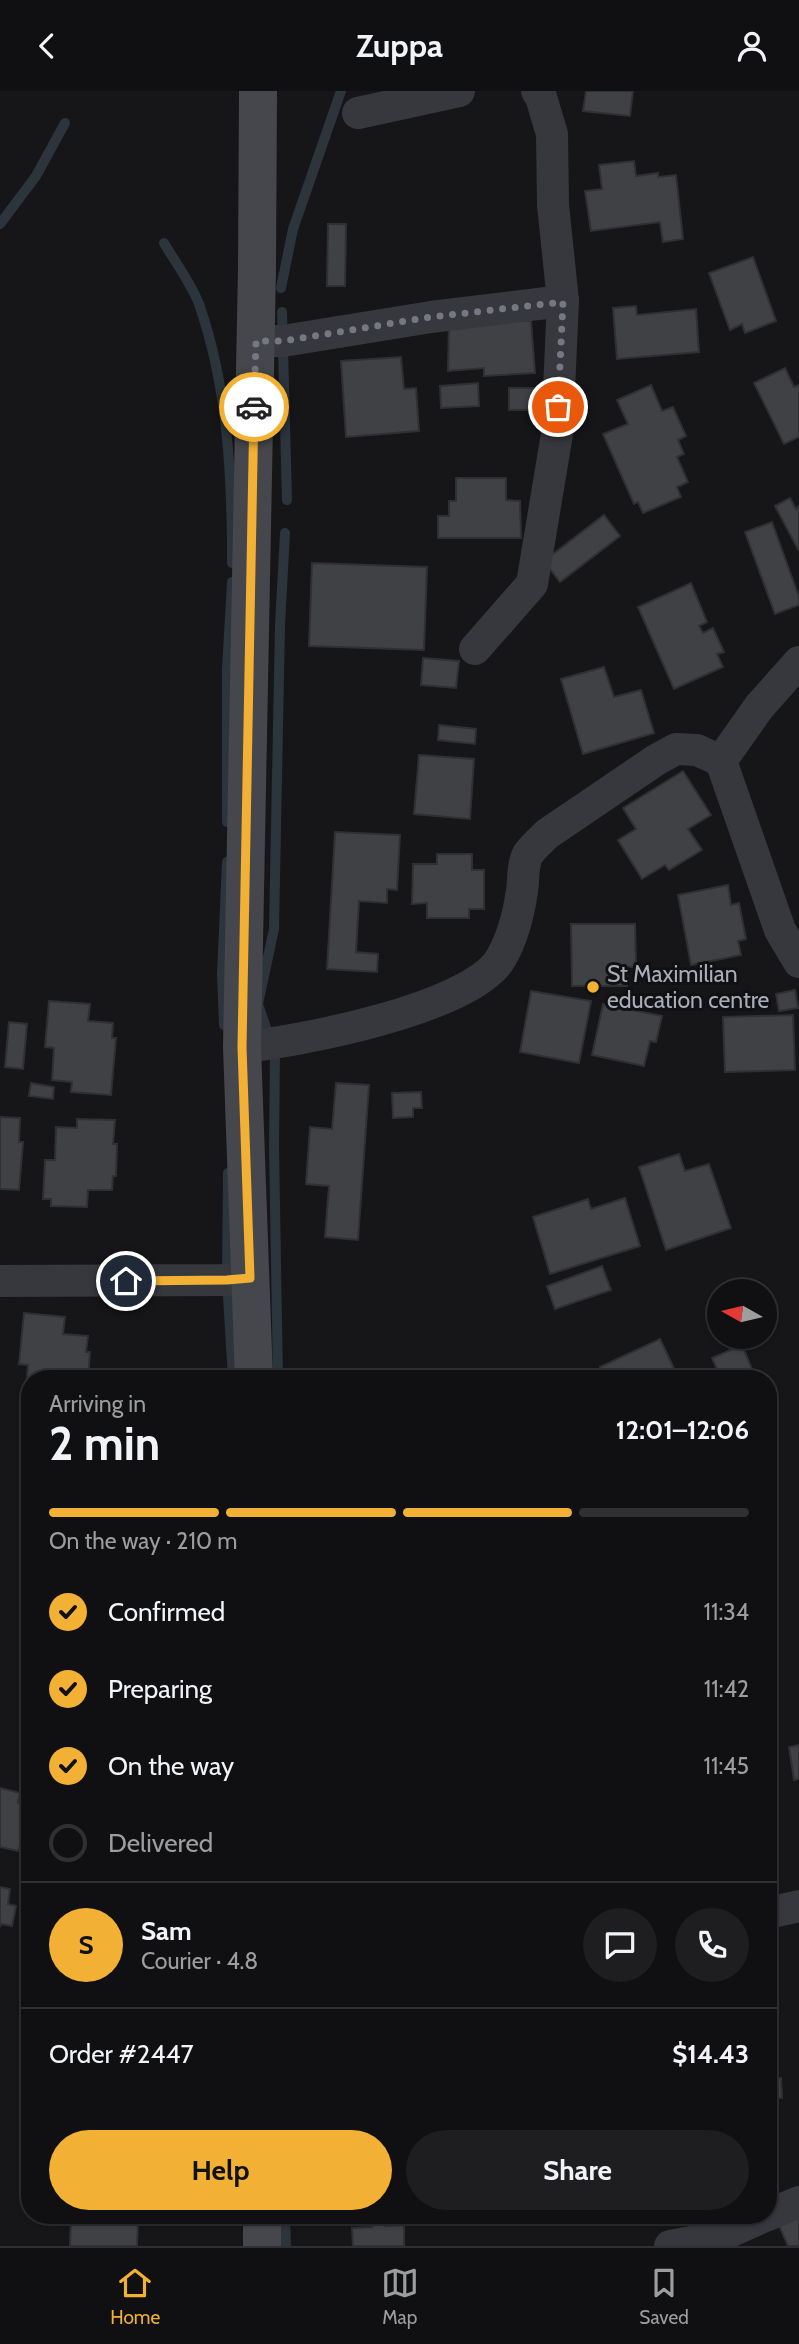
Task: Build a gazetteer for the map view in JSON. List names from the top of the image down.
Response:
{
  "places": ["St Maximilian education centre"],
  "north": "left",
  "page": {
    "header": "Zuppa",
    "heading": ["2 min", "Arriving in", "12:01–12:06"],
    "panel": [
      "Sam",
      "Courier · 4.8",
      "Order #2447",
      "$14.43"
    ],
    "bar": "On the way · 210 m",
    "list": [
      ["Confirmed", "11:34"],
      ["Preparing", "11:42"],
      ["On the way", "11:45"],
      "Delivered"
    ],
    "round": "S",
    "buttons": ["Help", "Share"],
    "tabs": ["Home", "Map", "Saved"]
  }
}
